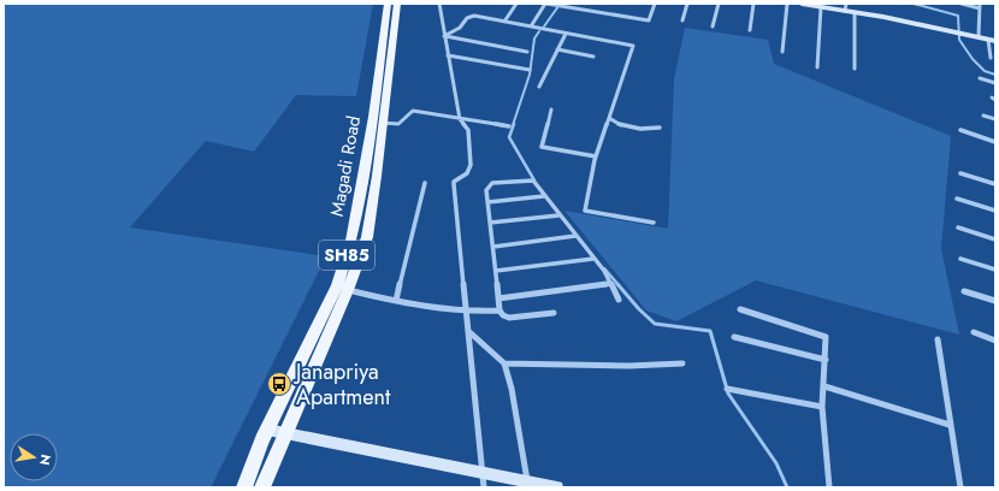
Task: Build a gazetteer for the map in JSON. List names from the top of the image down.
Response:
{
  "streets": {
    "main road": ["Magadi Road", "SH85"]
  },
  "places": {
    "bus stop": ["Janapriya Apartment"]
  },
  "north": "right"
}
